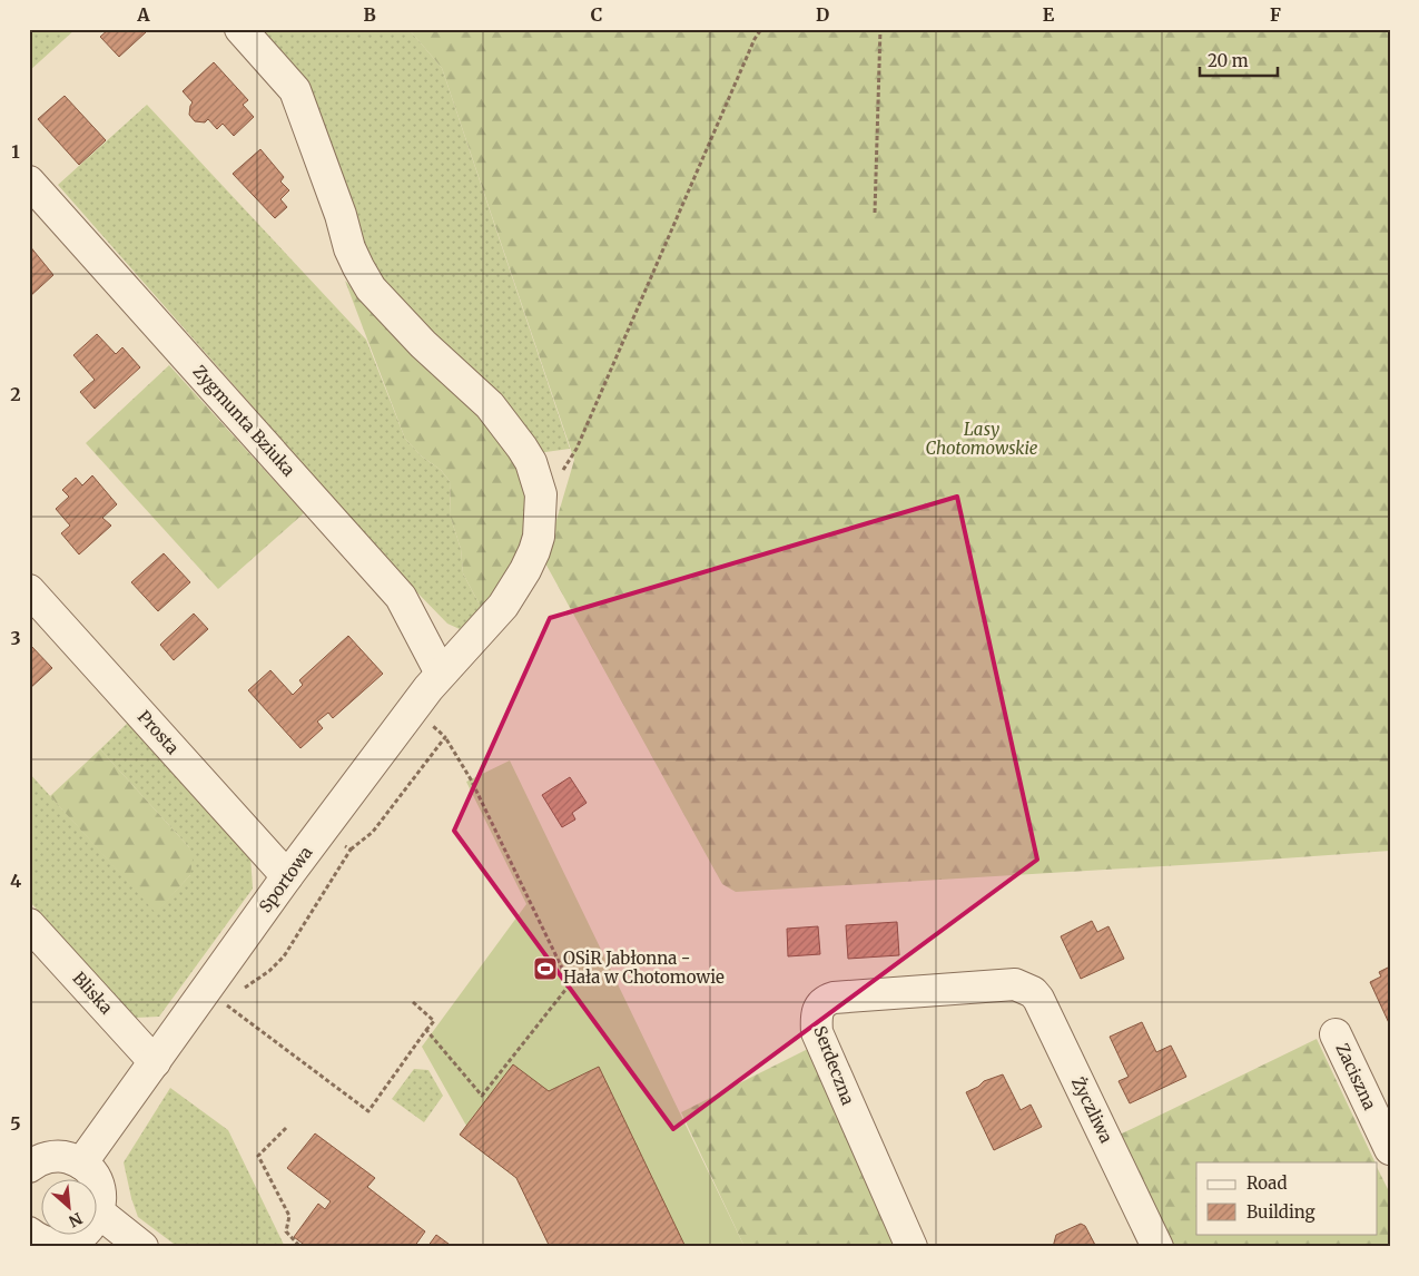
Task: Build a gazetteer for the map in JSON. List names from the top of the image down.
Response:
{
  "streets": {
    "street": [
      "Zygmunta Bziuka",
      "Prosta",
      "Sportowa",
      "Bliska",
      "Serdeczna",
      "Zaciszna",
      "Życzliwa"
    ]
  },
  "crossings": [
    ["Zygmunta Bziuka", "Sportowa"],
    ["Prosta", "Sportowa"],
    ["Sportowa", "Bliska"],
    ["Serdeczna", "Życzliwa"]
  ],
  "parks": ["Lasy Chotomowskie"],
  "places": {
    "sports": ["OSiR Jabłonna - Hała w Chotomowie"]
  },
  "legend": ["Road", "Building"],
  "scale_bar": "20 m",
  "north": "bottom right",
  "grid": {
    "columns": [
      "A",
      "B",
      "C",
      "D",
      "E",
      "F"
    ],
    "rows": [
      "1",
      "2",
      "3",
      "4",
      "5"
    ]
  }
}
